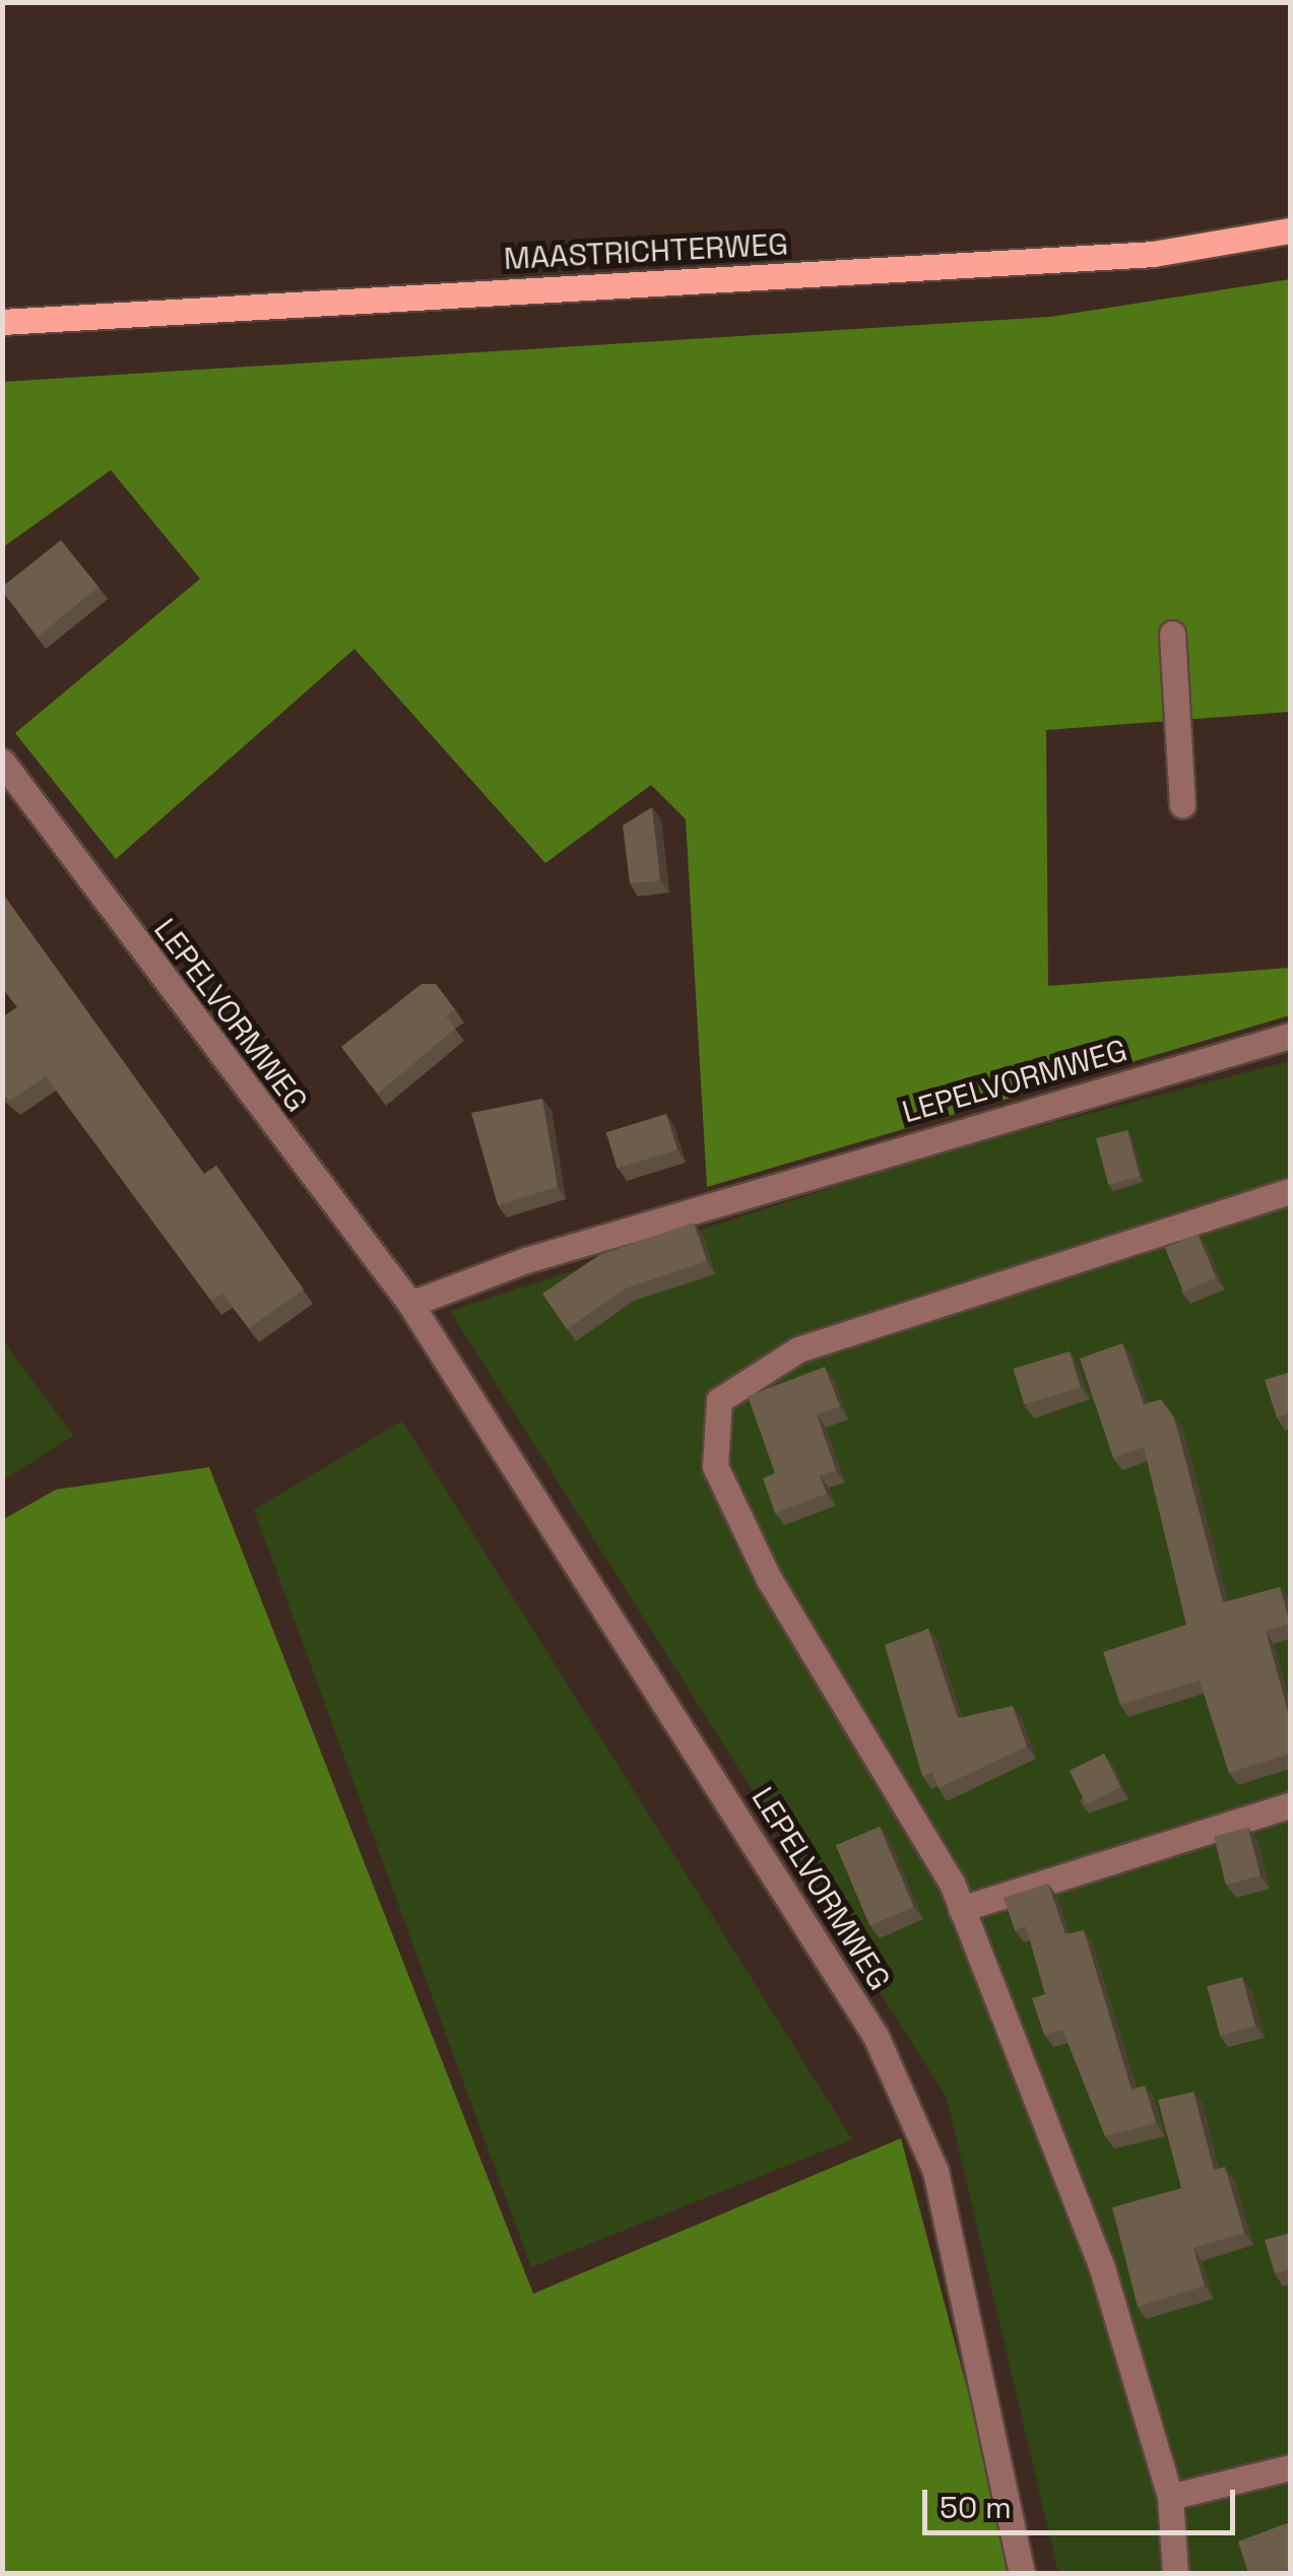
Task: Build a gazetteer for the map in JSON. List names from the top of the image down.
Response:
{
  "streets": {
    "main road": ["MAASTRICHTERWEG"],
    "street": ["LEPELVORMWEG"]
  },
  "scale_bar": "50 m"
}
